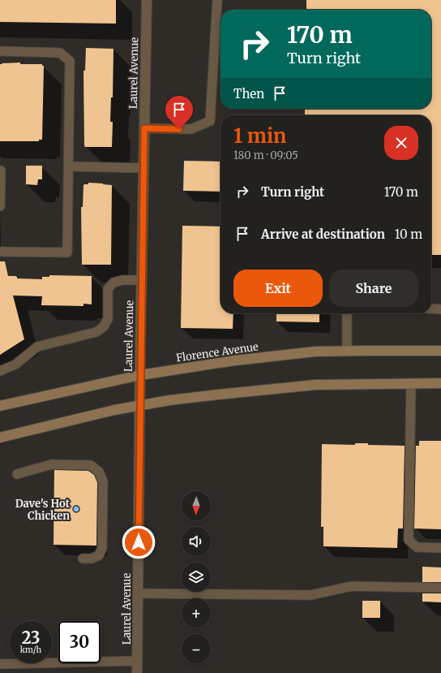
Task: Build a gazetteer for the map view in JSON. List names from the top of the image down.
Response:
{
  "streets": {
    "main road": ["Florence Avenue"],
    "street": ["Laurel Avenue"]
  },
  "crossings": [
    ["Laurel Avenue", "Florence Avenue"]
  ],
  "places": ["Dave's Hot Chicken"],
  "north": "bottom",
  "page": {
    "turn": ["170 m", "Turn right"],
    "then": "Then",
    "heading": ["1 min", "180 m · 09:05"],
    "list": [
      {
        "name": "Turn right",
        "value": "170 m"
      },
      {
        "name": "Arrive at destination",
        "value": "10 m"
      }
    ],
    "buttons": ["Exit", "Share"],
    "map_buttons": ["+", "−"],
    "speed": "23 km/h",
    "limit": "30"
  }
}
